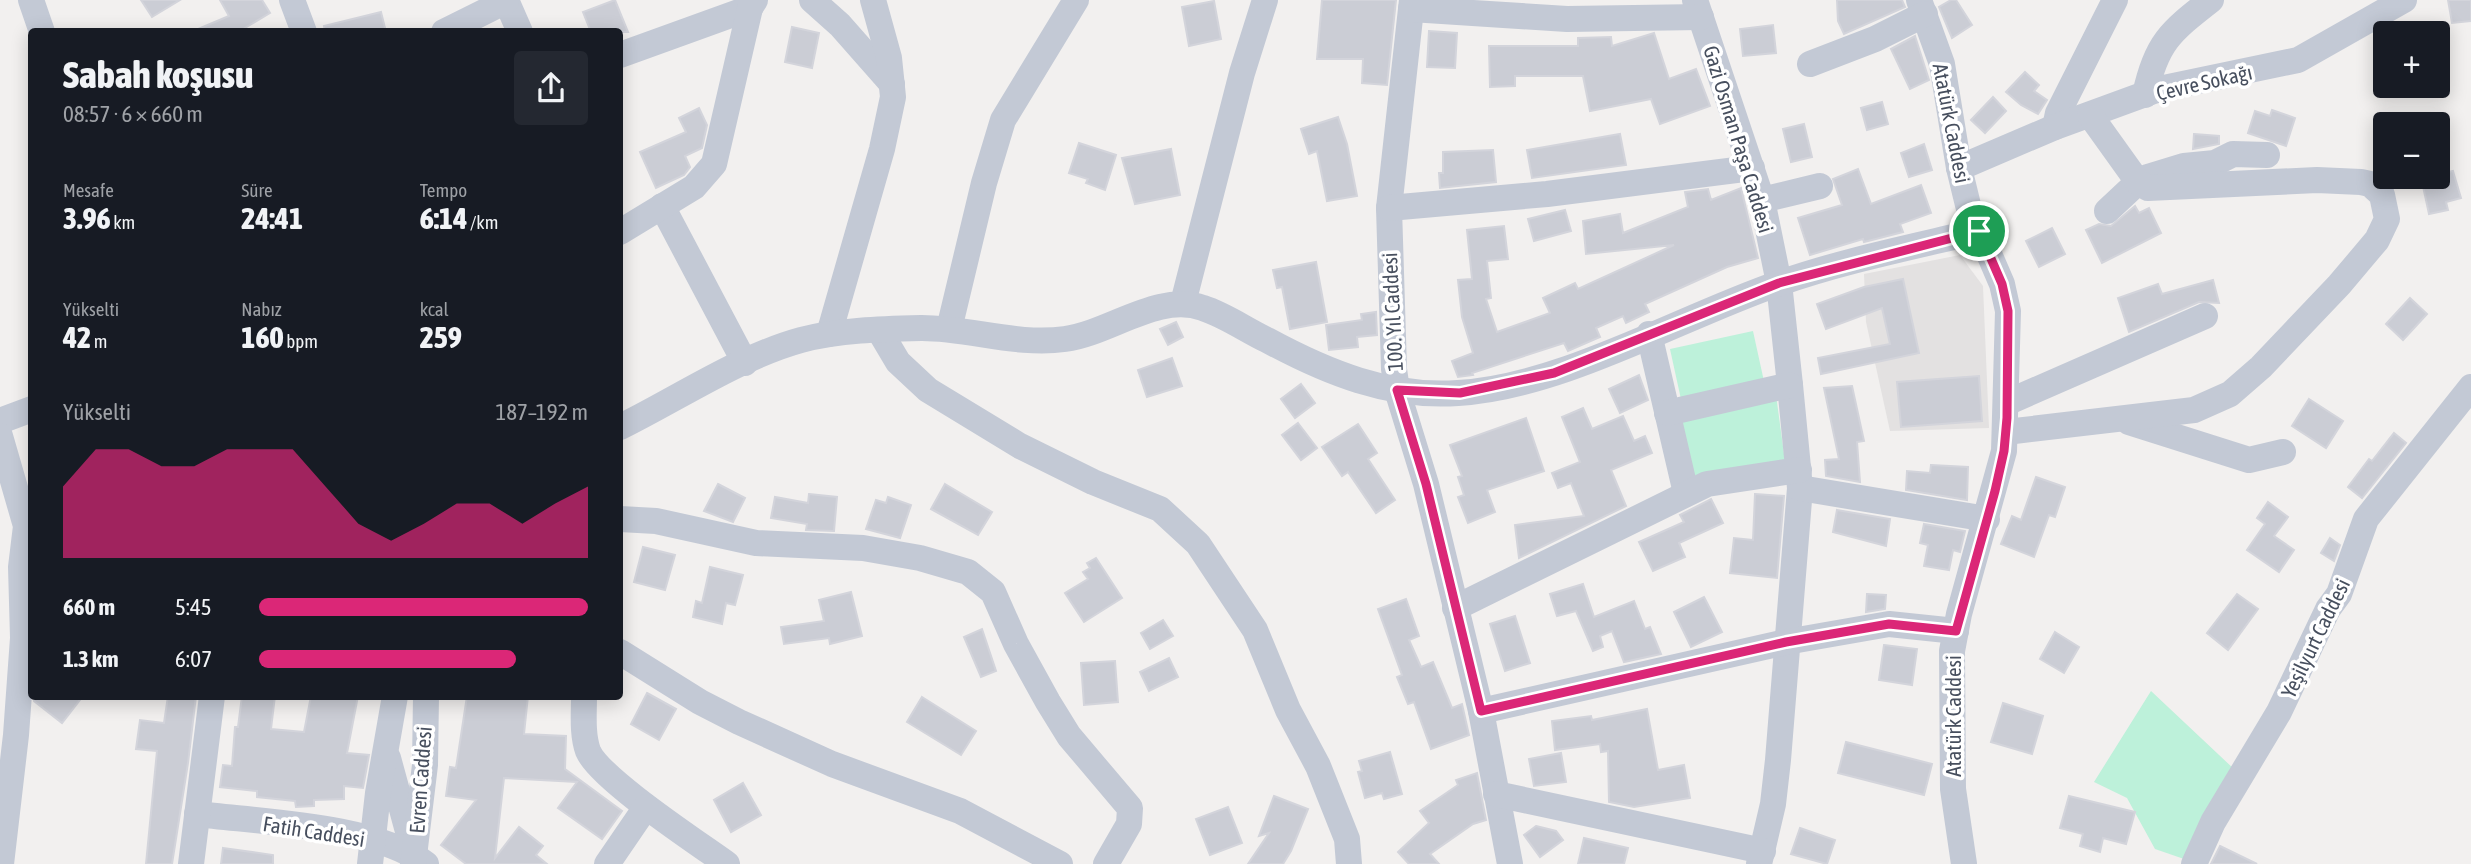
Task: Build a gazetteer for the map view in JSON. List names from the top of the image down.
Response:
{
  "streets": {
    "street": [
      "Çevre Sokağı",
      "Atatürk Caddesi",
      "Gazi Osman Paşa Caddesi",
      "100. Yıl Caddesi",
      "Yeşilyurt Caddesi",
      "Evren Caddesi",
      "Fatih Caddesi"
    ]
  },
  "crossings": [
    ["Çevre Sokağı", "Atatürk Caddesi"],
    ["Evren Caddesi", "Fatih Caddesi"]
  ],
  "page": {
    "map_buttons": ["+", "−"],
    "heading": ["Sabah koşusu", "08:57 · 6 × 660 m"],
    "stats": [
      ["Mesafe", "3.96 km"],
      ["Süre", "24:41"],
      ["Tempo", "6:14 /km"],
      ["Yükselti", "42 m"],
      ["Nabız", "160 bpm"],
      ["kcal", "259"]
    ],
    "chart": ["Yükselti", "187–192 m"],
    "list": [
      {
        "name": "660 m",
        "note": "5:45"
      },
      {
        "name": "1.3 km",
        "note": "6:07"
      }
    ]
  }
}
